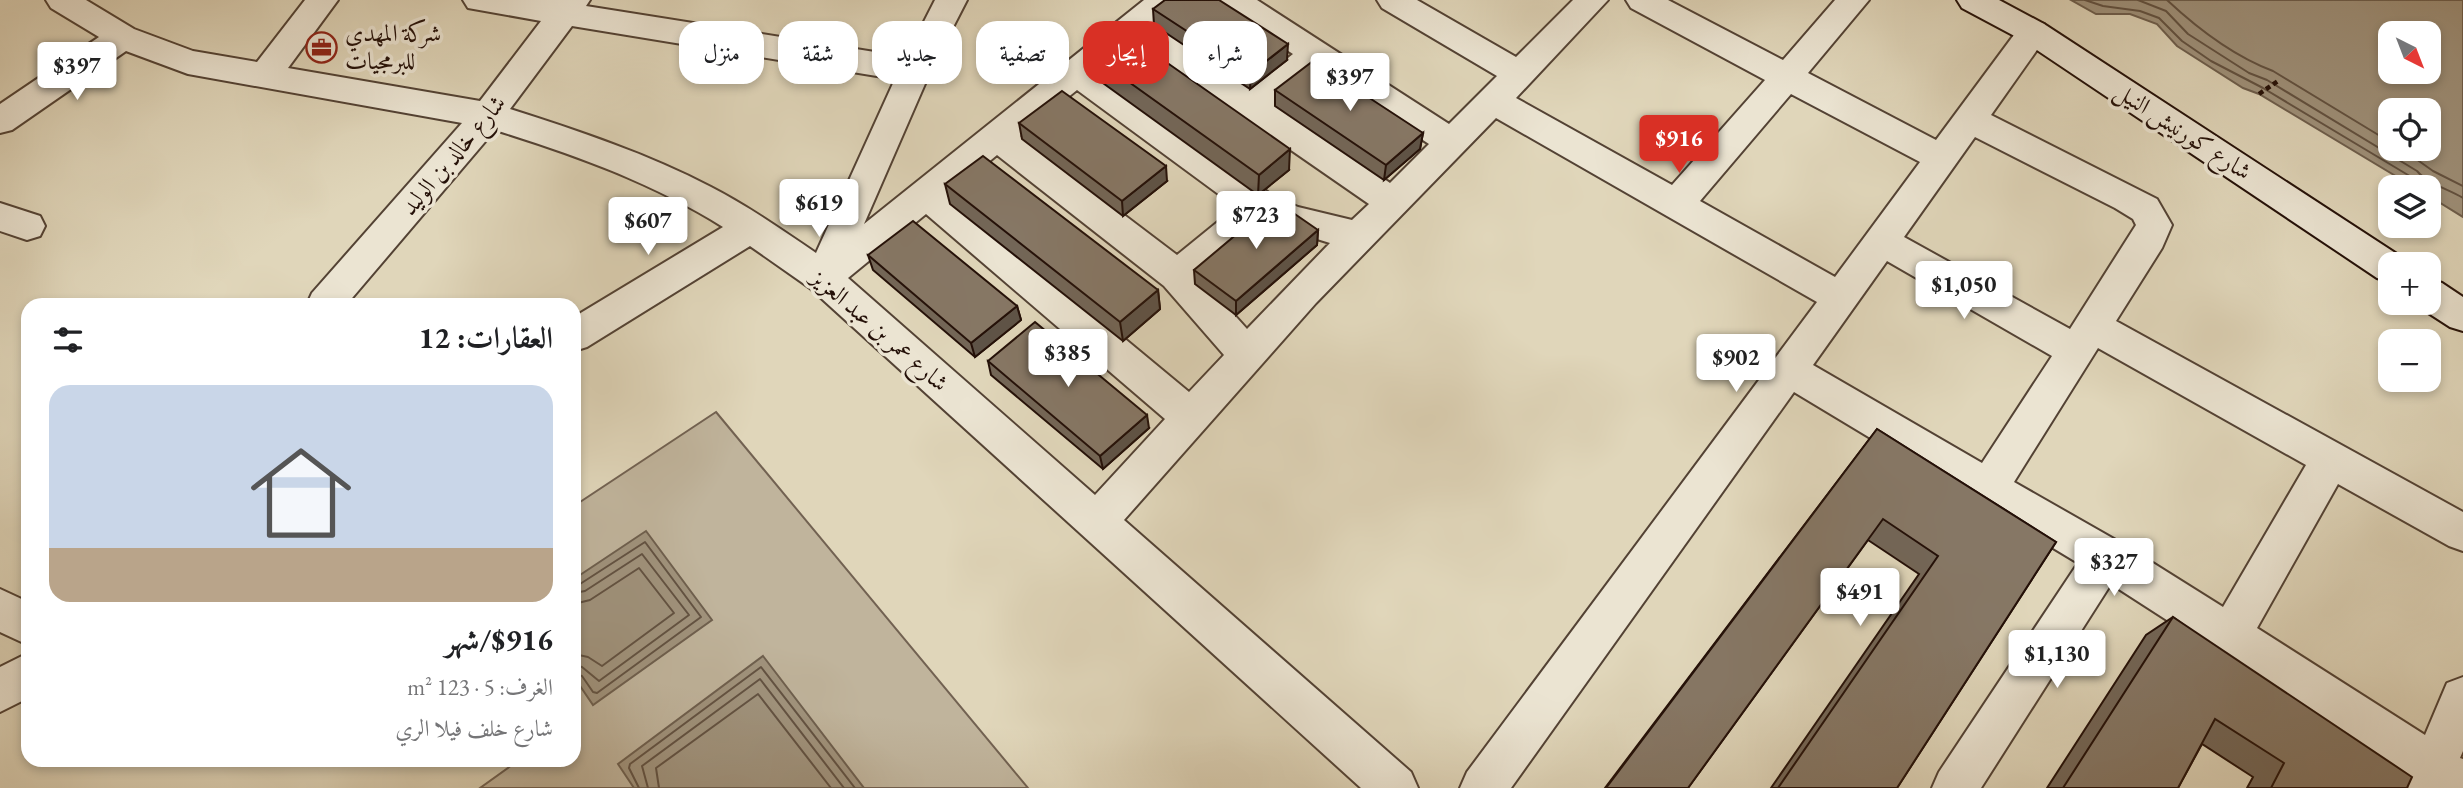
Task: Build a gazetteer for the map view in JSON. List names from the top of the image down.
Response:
{
  "streets": {
    "street": ["شارع كورنيش النيل", "شارع خالد بن الوليد", "شارع عمر بن عبد العزيز"]
  },
  "crossings": [
    ["شارع خالد بن الوليد", "شارع عمر بن عبد العزيز"]
  ],
  "places": {
    "office": ["شركة المهدي للبرمجيات"]
  },
  "north": "bottom right",
  "page": {
    "map_buttons": ["+", "−"],
    "chip": [
      "شراء",
      "إيجار",
      "تصفية",
      "جديد",
      "شقة",
      "منزل"
    ],
    "price": [
      "$397",
      "$397",
      "$916",
      "$619",
      "$723",
      "$607",
      "$1,050",
      "$385",
      "$902",
      "$327",
      "$491",
      "$1,130"
    ],
    "heading": "العقارات: 12",
    "list": [
      {
        "name": "$916/شهر",
        "note": "الغرف: 5 · 123 m² · شارع خلف فيلا الري"
      }
    ]
  }
}
